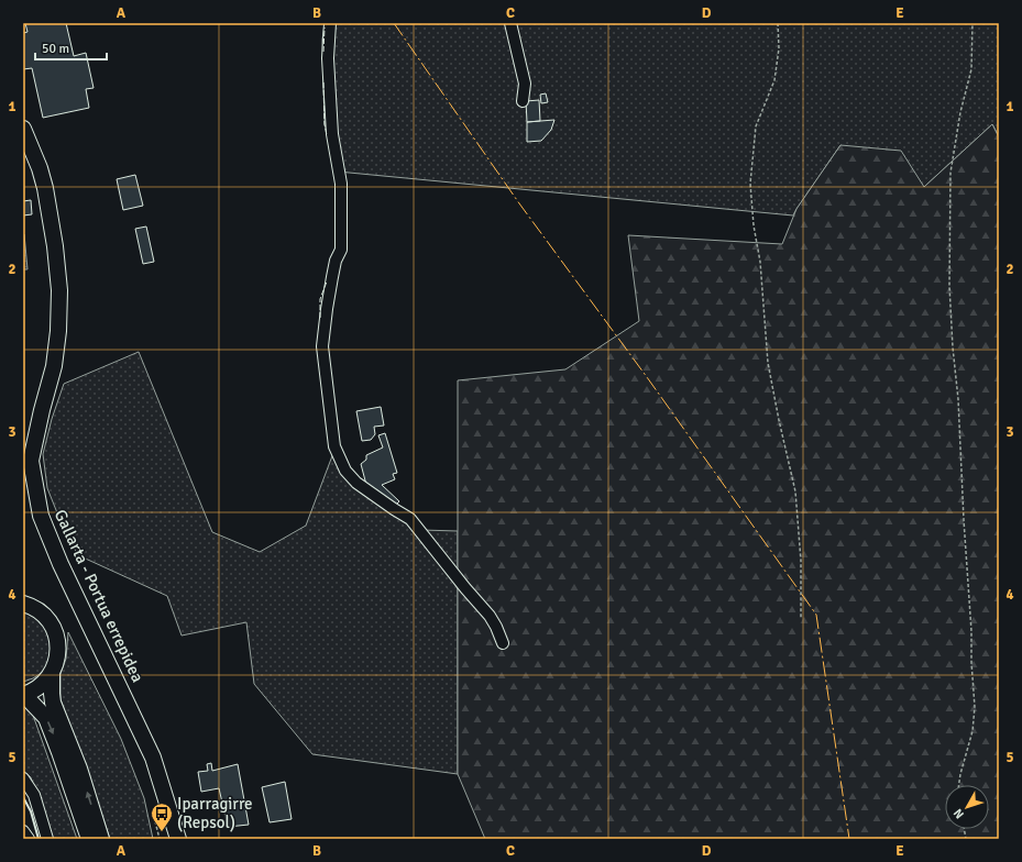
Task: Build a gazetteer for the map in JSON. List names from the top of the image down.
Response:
{
  "streets": {
    "highway": ["Gallarta - Portua errepidea"]
  },
  "places": {
    "bus stop": ["Iparragirre (Repsol)"]
  },
  "scale_bar": "50 m",
  "north": "bottom left",
  "grid": {
    "columns": [
      "A",
      "B",
      "C",
      "D",
      "E"
    ],
    "rows": [
      "1",
      "2",
      "3",
      "4",
      "5"
    ]
  }
}
